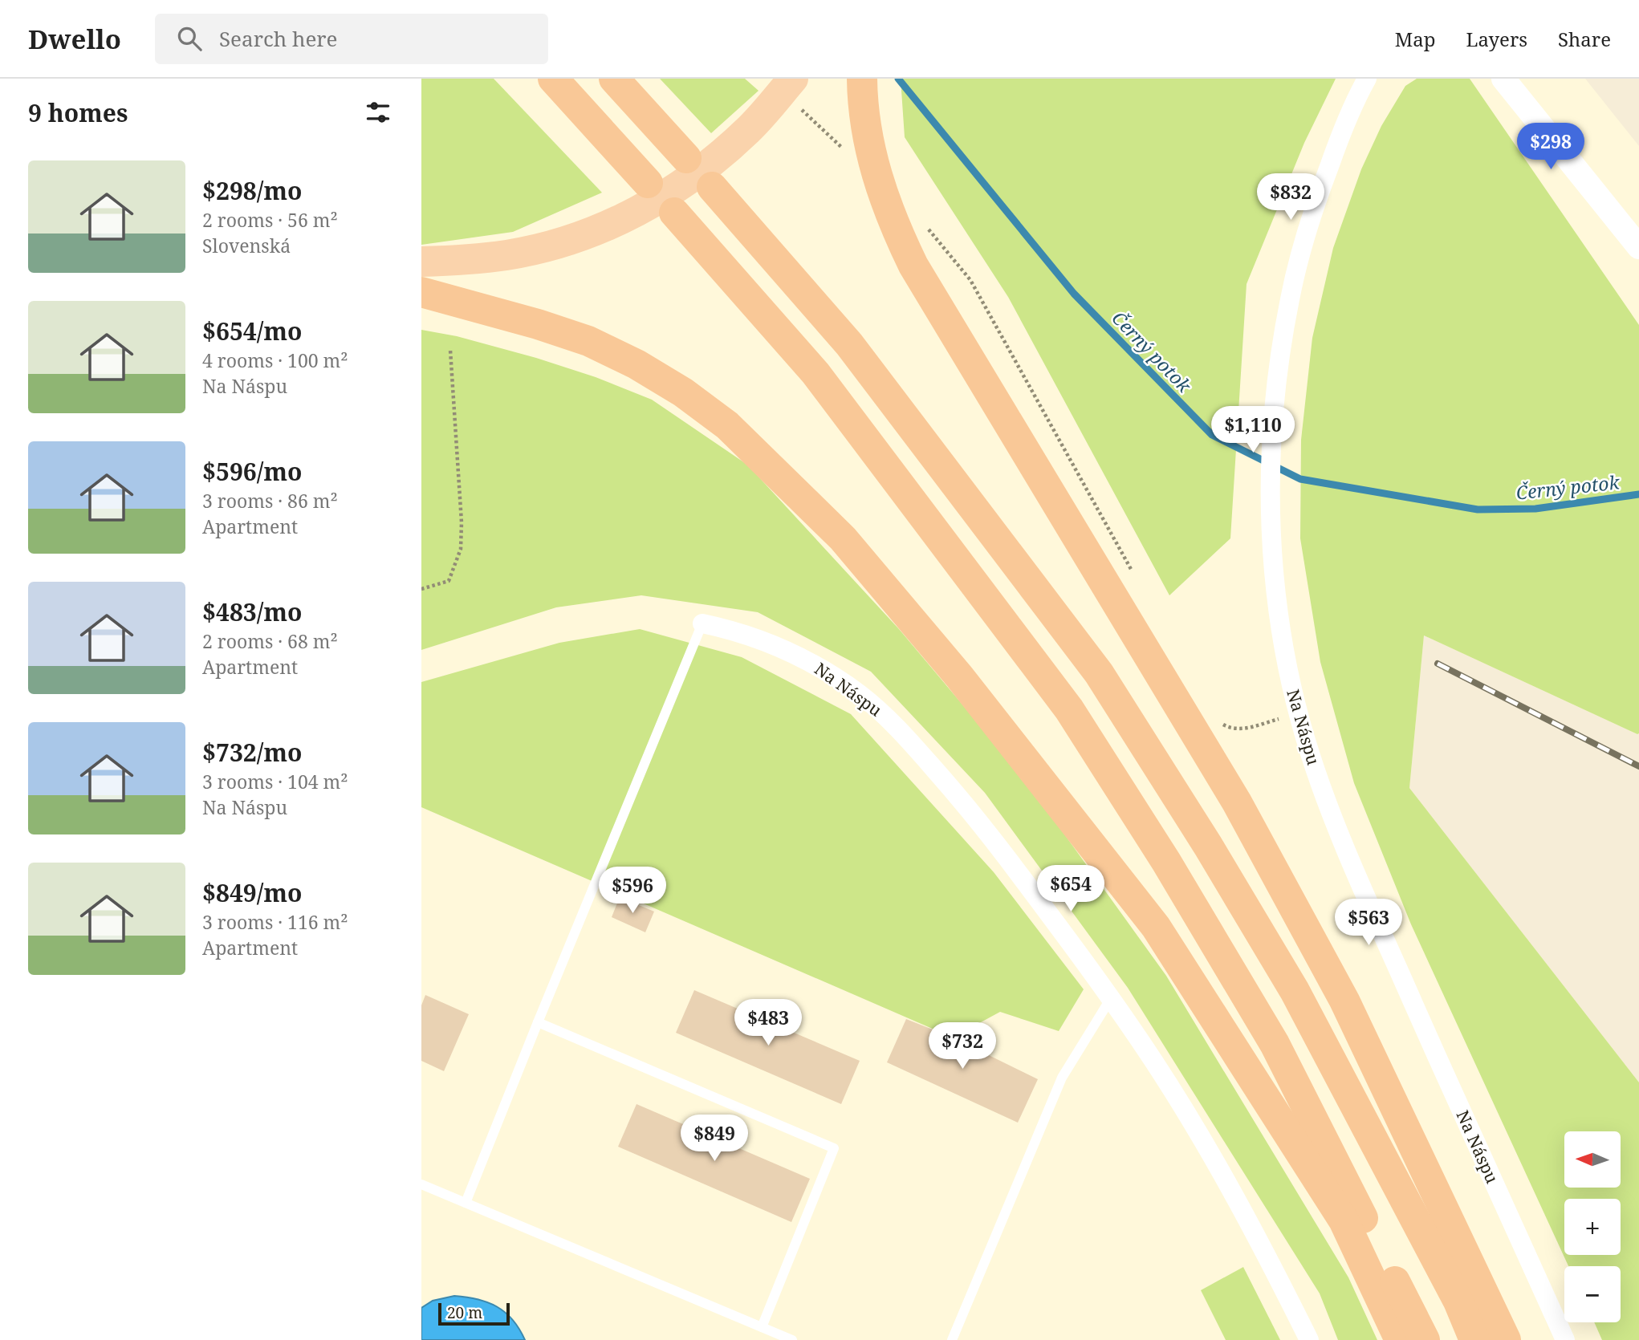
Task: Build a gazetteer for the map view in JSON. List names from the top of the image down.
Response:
{
  "streets": {
    "street": ["Na Náspu"]
  },
  "water": ["Černý potok"],
  "scale_bar": "20 m",
  "north": "left",
  "page": {
    "header": "Dwello",
    "search": "Search here",
    "nav": ["Map", "Layers", "Share"],
    "heading": "9 homes",
    "price": [
      "$298",
      "$832",
      "$1,110",
      "$654",
      "$596",
      "$563",
      "$483",
      "$732",
      "$849"
    ],
    "list": [
      {
        "name": "$298/mo",
        "note": "2 rooms · 56 m² · Slovenská"
      },
      {
        "name": "$654/mo",
        "note": "4 rooms · 100 m² · Na Náspu"
      },
      {
        "name": "$596/mo",
        "note": "3 rooms · 86 m² · Apartment"
      },
      {
        "name": "$483/mo",
        "note": "2 rooms · 68 m² · Apartment"
      },
      {
        "name": "$732/mo",
        "note": "3 rooms · 104 m² · Na Náspu"
      },
      {
        "name": "$849/mo",
        "note": "3 rooms · 116 m² · Apartment"
      }
    ],
    "map_buttons": ["+", "−"],
    "scale": "20 m"
  }
}
